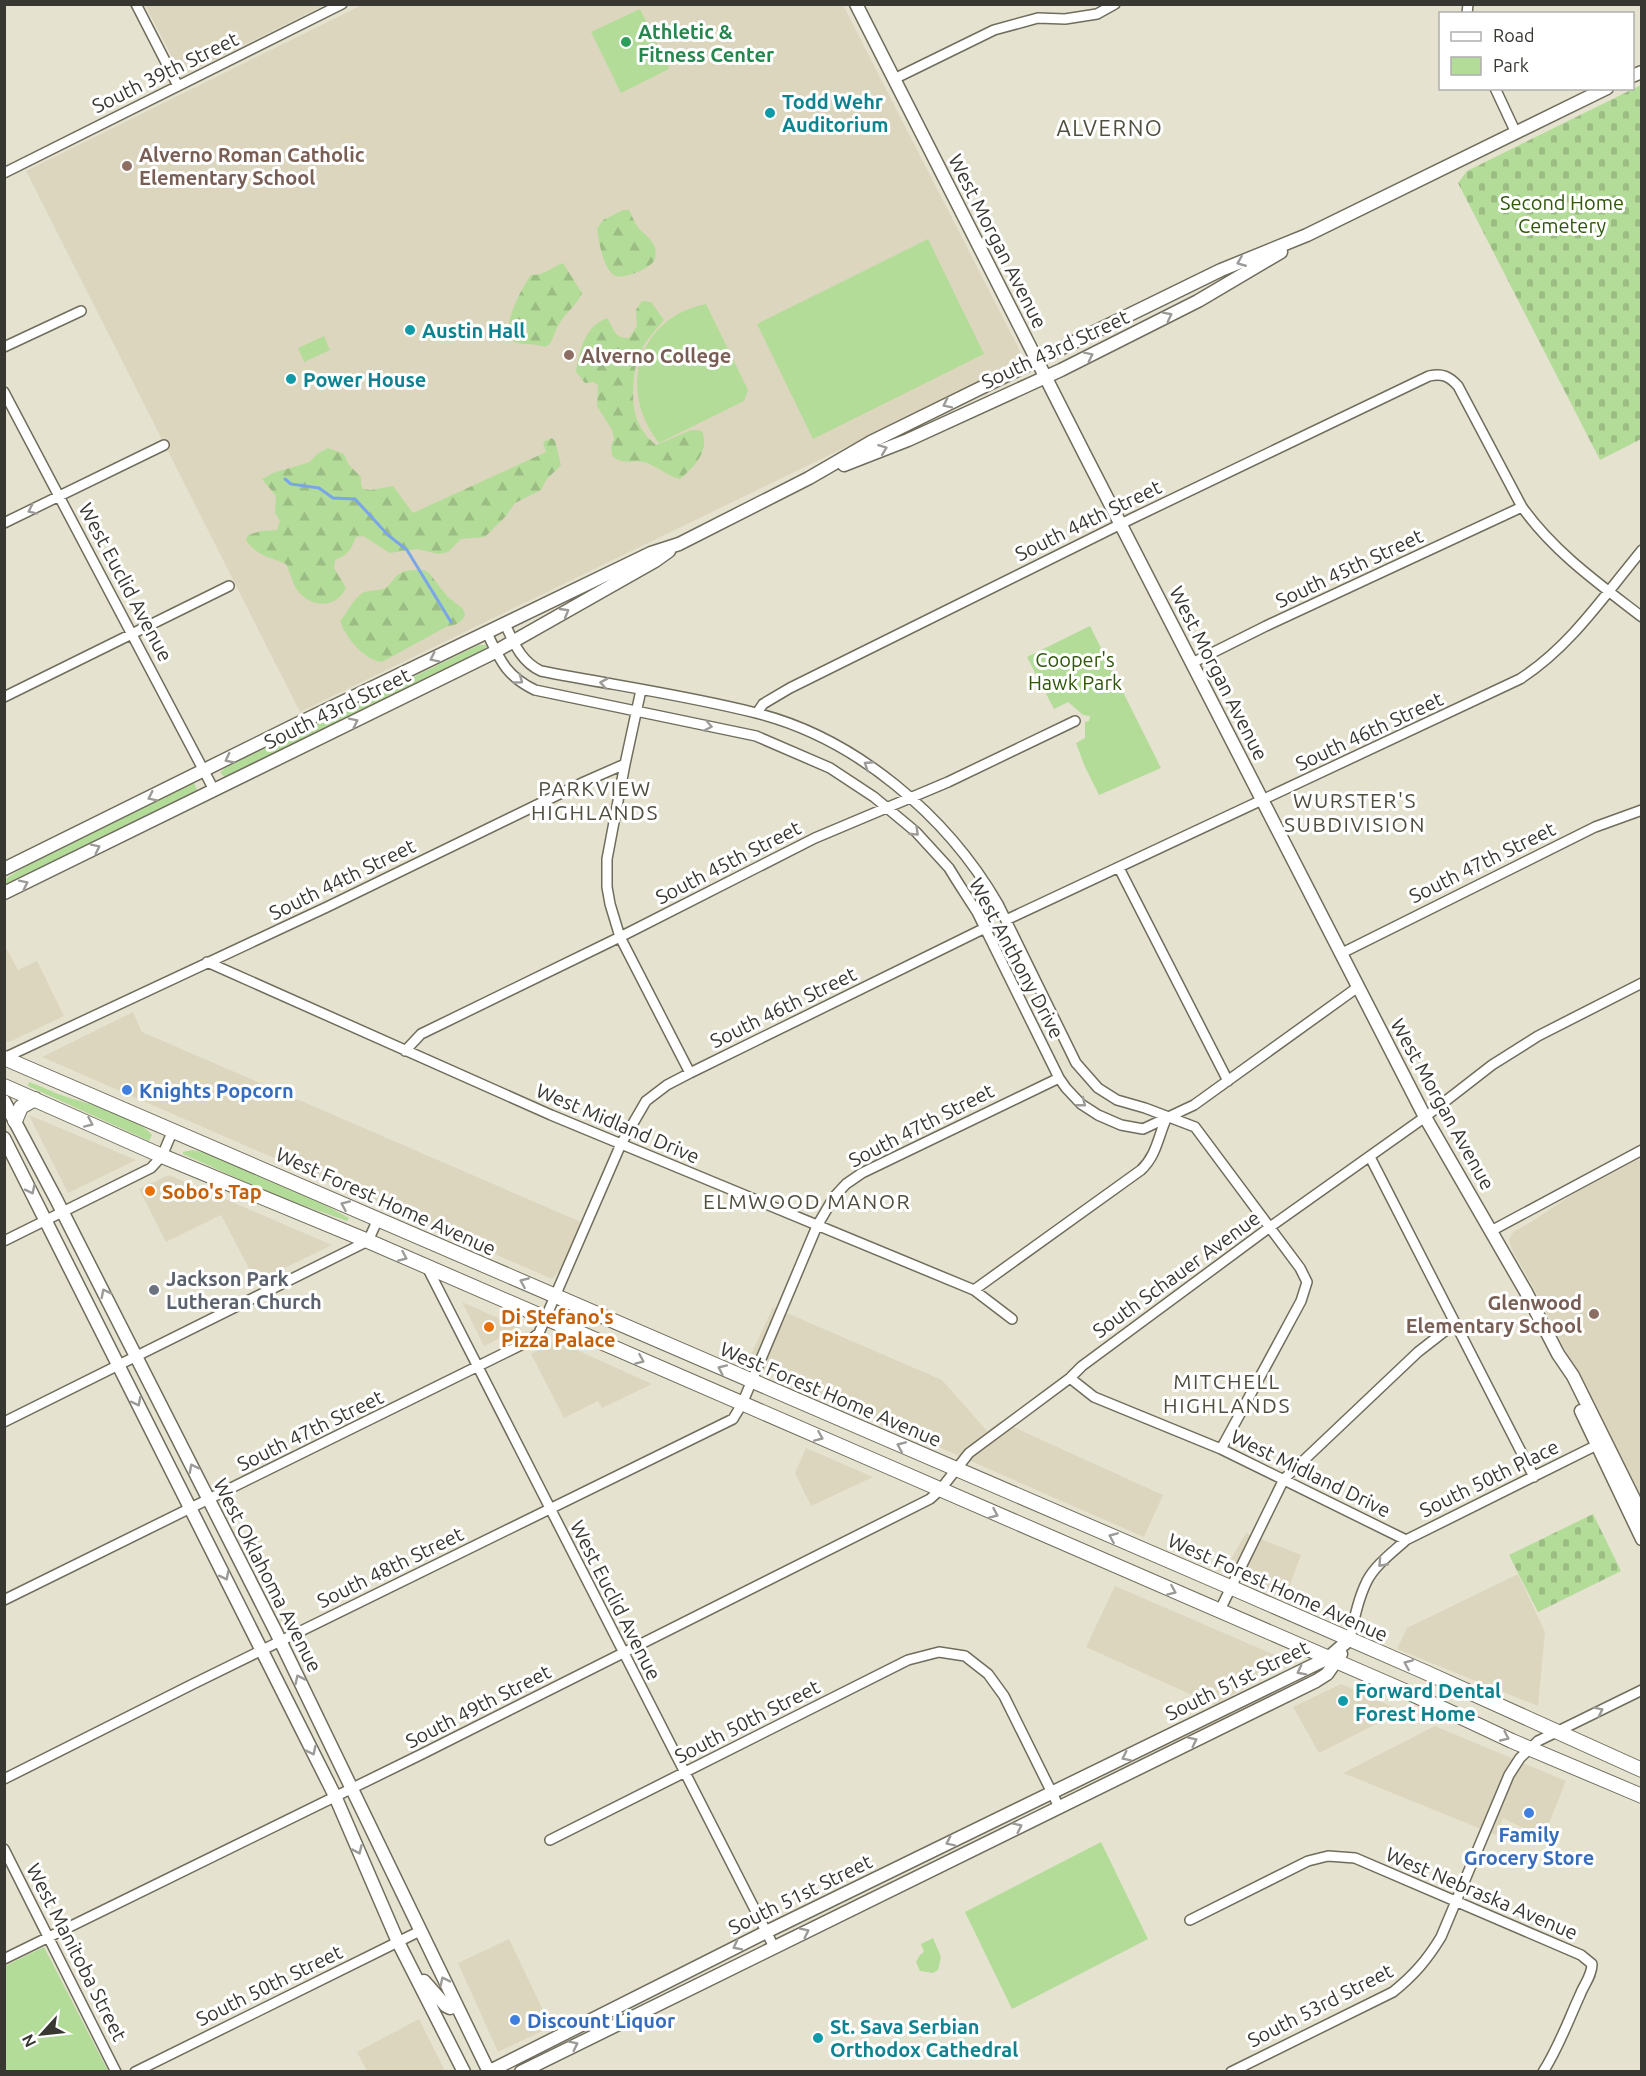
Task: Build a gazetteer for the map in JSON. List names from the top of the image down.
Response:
{
  "streets": {
    "main road": [
      "West Morgan Avenue",
      "South 43rd Street",
      "West Forest Home Avenue",
      "West Oklahoma Avenue",
      "South 51st Street"
    ],
    "street": [
      "South 39th Street",
      "South 44th Street",
      "South 45th Street",
      "West Euclid Avenue",
      "South 46th Street",
      "South 47th Street",
      "West Anthony Drive",
      "West Midland Drive",
      "South Schauer Avenue",
      "South 50th Place",
      "South 48th Street",
      "South 49th Street",
      "South 50th Street",
      "West Nebraska Avenue",
      "West Manitoba Street",
      "South 53rd Street"
    ]
  },
  "crossings": [
    ["West Morgan Avenue", "South 43rd Street"],
    ["West Morgan Avenue", "South 44th Street"],
    ["West Morgan Avenue", "South 45th Street"],
    ["West Morgan Avenue", "South 46th Street"],
    ["West Morgan Avenue", "South 47th Street"],
    ["West Morgan Avenue", "South Schauer Avenue"],
    ["West Morgan Avenue", "South 50th Place"],
    ["South 43rd Street", "West Euclid Avenue"],
    ["South 43rd Street", "West Anthony Drive"],
    ["South 44th Street", "South 45th Street"],
    ["South 44th Street", "West Anthony Drive"],
    ["South 44th Street", "West Midland Drive"],
    ["South 44th Street", "West Forest Home Avenue"],
    ["South 45th Street", "West Anthony Drive"],
    ["South 45th Street", "West Midland Drive"],
    ["West Euclid Avenue", "South 47th Street"],
    ["West Euclid Avenue", "West Forest Home Avenue"],
    ["West Euclid Avenue", "South 48th Street"],
    ["West Euclid Avenue", "South 51st Street"],
    ["West Euclid Avenue", "South 49th Street"],
    ["West Euclid Avenue", "South 50th Street"],
    ["South 46th Street", "South 47th Street"],
    ["South 46th Street", "West Anthony Drive"],
    ["South 46th Street", "West Midland Drive"],
    ["South 46th Street", "West Forest Home Avenue"],
    ["South 47th Street", "West Anthony Drive"],
    ["South 47th Street", "West Midland Drive"],
    ["South 47th Street", "West Forest Home Avenue"],
    ["South 47th Street", "South 48th Street"],
    ["South 47th Street", "West Oklahoma Avenue"],
    ["West Anthony Drive", "West Midland Drive"],
    ["West Anthony Drive", "South Schauer Avenue"],
    ["West Midland Drive", "South Schauer Avenue"],
    ["West Midland Drive", "South 50th Place"],
    ["West Forest Home Avenue", "South Schauer Avenue"],
    ["West Forest Home Avenue", "South 50th Place"],
    ["West Forest Home Avenue", "South 48th Street"],
    ["West Forest Home Avenue", "South 51st Street"],
    ["West Forest Home Avenue", "South 49th Street"],
    ["West Forest Home Avenue", "South 53rd Street"],
    ["South Schauer Avenue", "South 49th Street"],
    ["South 50th Place", "South 51st Street"],
    ["South 48th Street", "West Oklahoma Avenue"],
    ["West Oklahoma Avenue", "South 51st Street"],
    ["West Oklahoma Avenue", "South 49th Street"],
    ["West Oklahoma Avenue", "South 50th Street"],
    ["South 51st Street", "South 50th Street"],
    ["South 49th Street", "West Manitoba Street"],
    ["West Nebraska Avenue", "South 53rd Street"]
  ],
  "districts": [
    "ALVERNO",
    "PARKVIEW HIGHLANDS",
    "WURSTER'S SUBDIVISION",
    "ELMWOOD MANOR",
    "MITCHELL HIGHLANDS"
  ],
  "parks": ["Second Home Cemetery", "Cooper's Hawk Park"],
  "places": [
    "Athletic & Fitness Center",
    "Todd Wehr Auditorium",
    "Alverno Roman Catholic Elementary School",
    "Austin Hall",
    "Alverno College",
    "Power House",
    "Knights Popcorn",
    "Sobo's Tap",
    "Jackson Park Lutheran Church",
    "Glenwood Elementary School",
    "Di Stefano's Pizza Palace",
    "Forward Dental Forest Home",
    "Family Grocery Store",
    "Discount Liquor",
    "St. Sava Serbian Orthodox Cathedral"
  ],
  "legend": ["Road", "Park"],
  "north": "bottom left"
}
